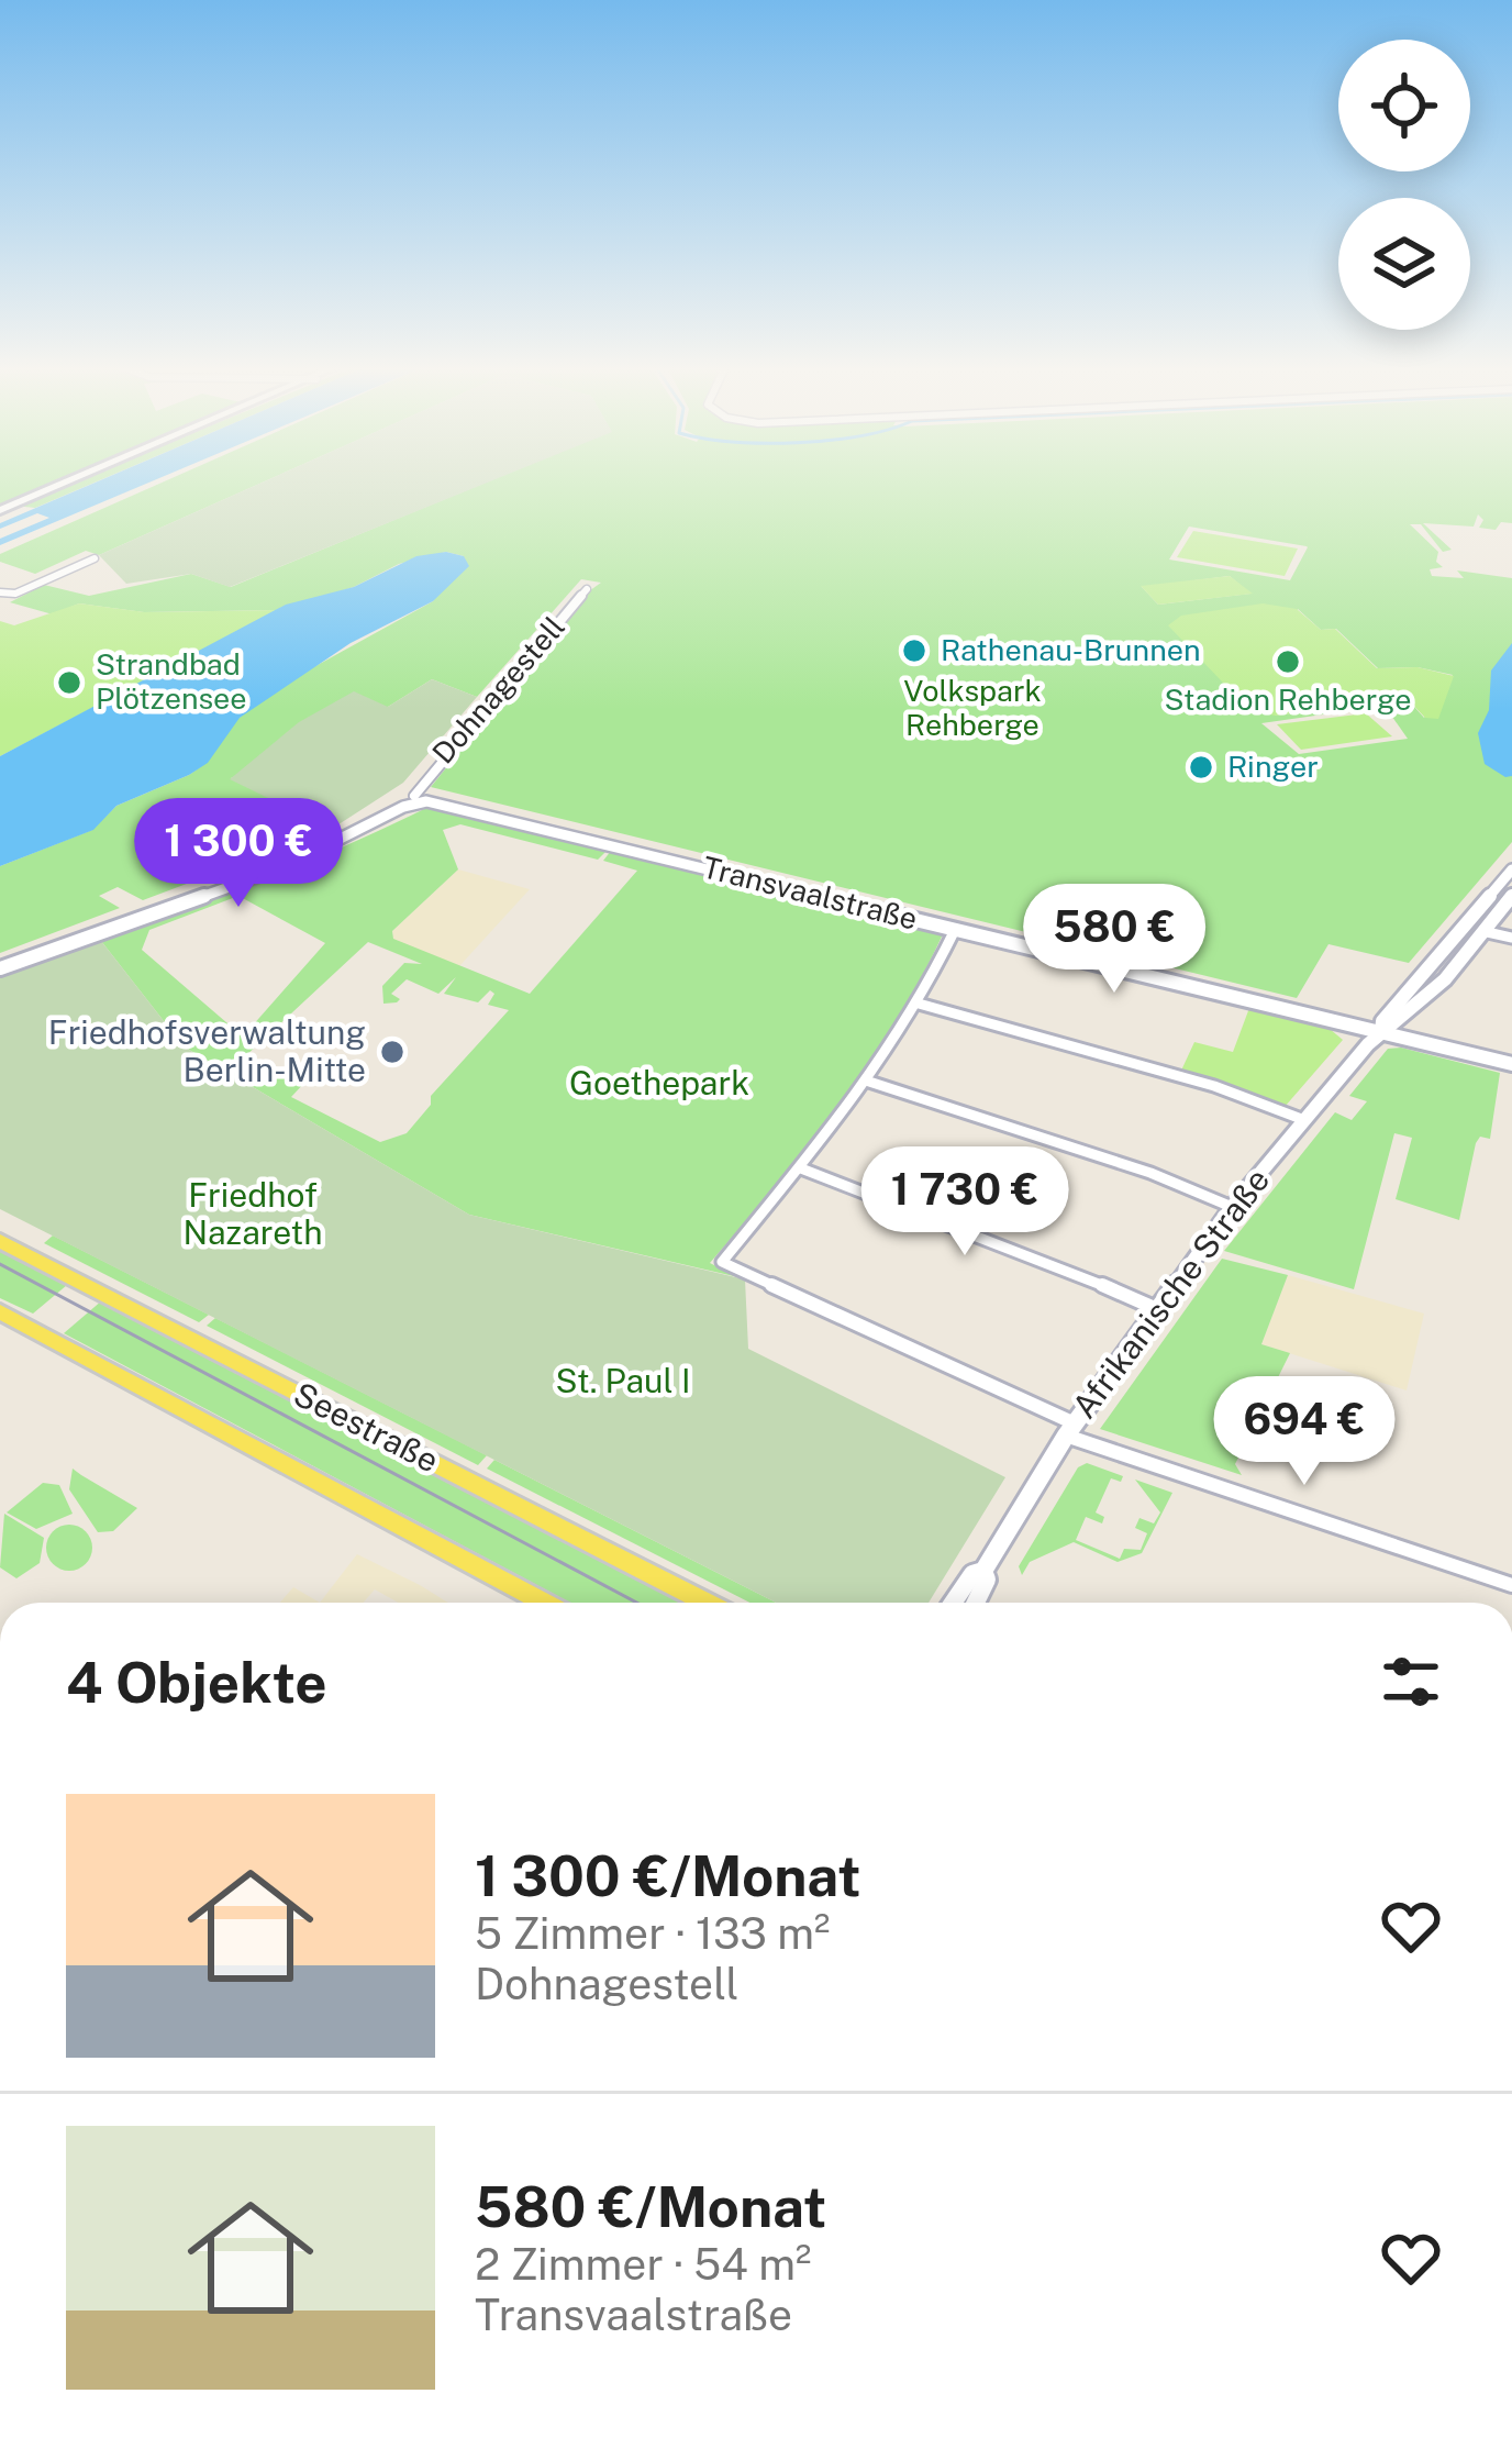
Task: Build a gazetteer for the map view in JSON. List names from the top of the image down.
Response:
{
  "streets": {
    "main road": ["Seestraße"],
    "street": ["Dohnagestell", "Transvaalstraße", "Afrikanische Straße"]
  },
  "crossings": [
    ["Dohnagestell", "Transvaalstraße"],
    ["Transvaalstraße", "Afrikanische Straße"]
  ],
  "parks": [
    "Volkspark Rehberge",
    "Goethepark",
    "Friedhof Nazareth",
    "St. Paul I"
  ],
  "places": [
    "Rathenau-Brunnen",
    "Stadion Rehberge",
    "Strandbad Plötzensee",
    "Ringer",
    "Friedhofsverwaltung Berlin-Mitte"
  ],
  "page": {
    "price": [
      "1 300 €",
      "580 €",
      "1 730 €",
      "694 €"
    ],
    "heading": "4 Objekte",
    "list": [
      {
        "name": "1 300 €/Monat",
        "note": "5 Zimmer · 133 m² · Dohnagestell"
      },
      {
        "name": "580 €/Monat",
        "note": "2 Zimmer · 54 m² · Transvaalstraße"
      }
    ]
  }
}
